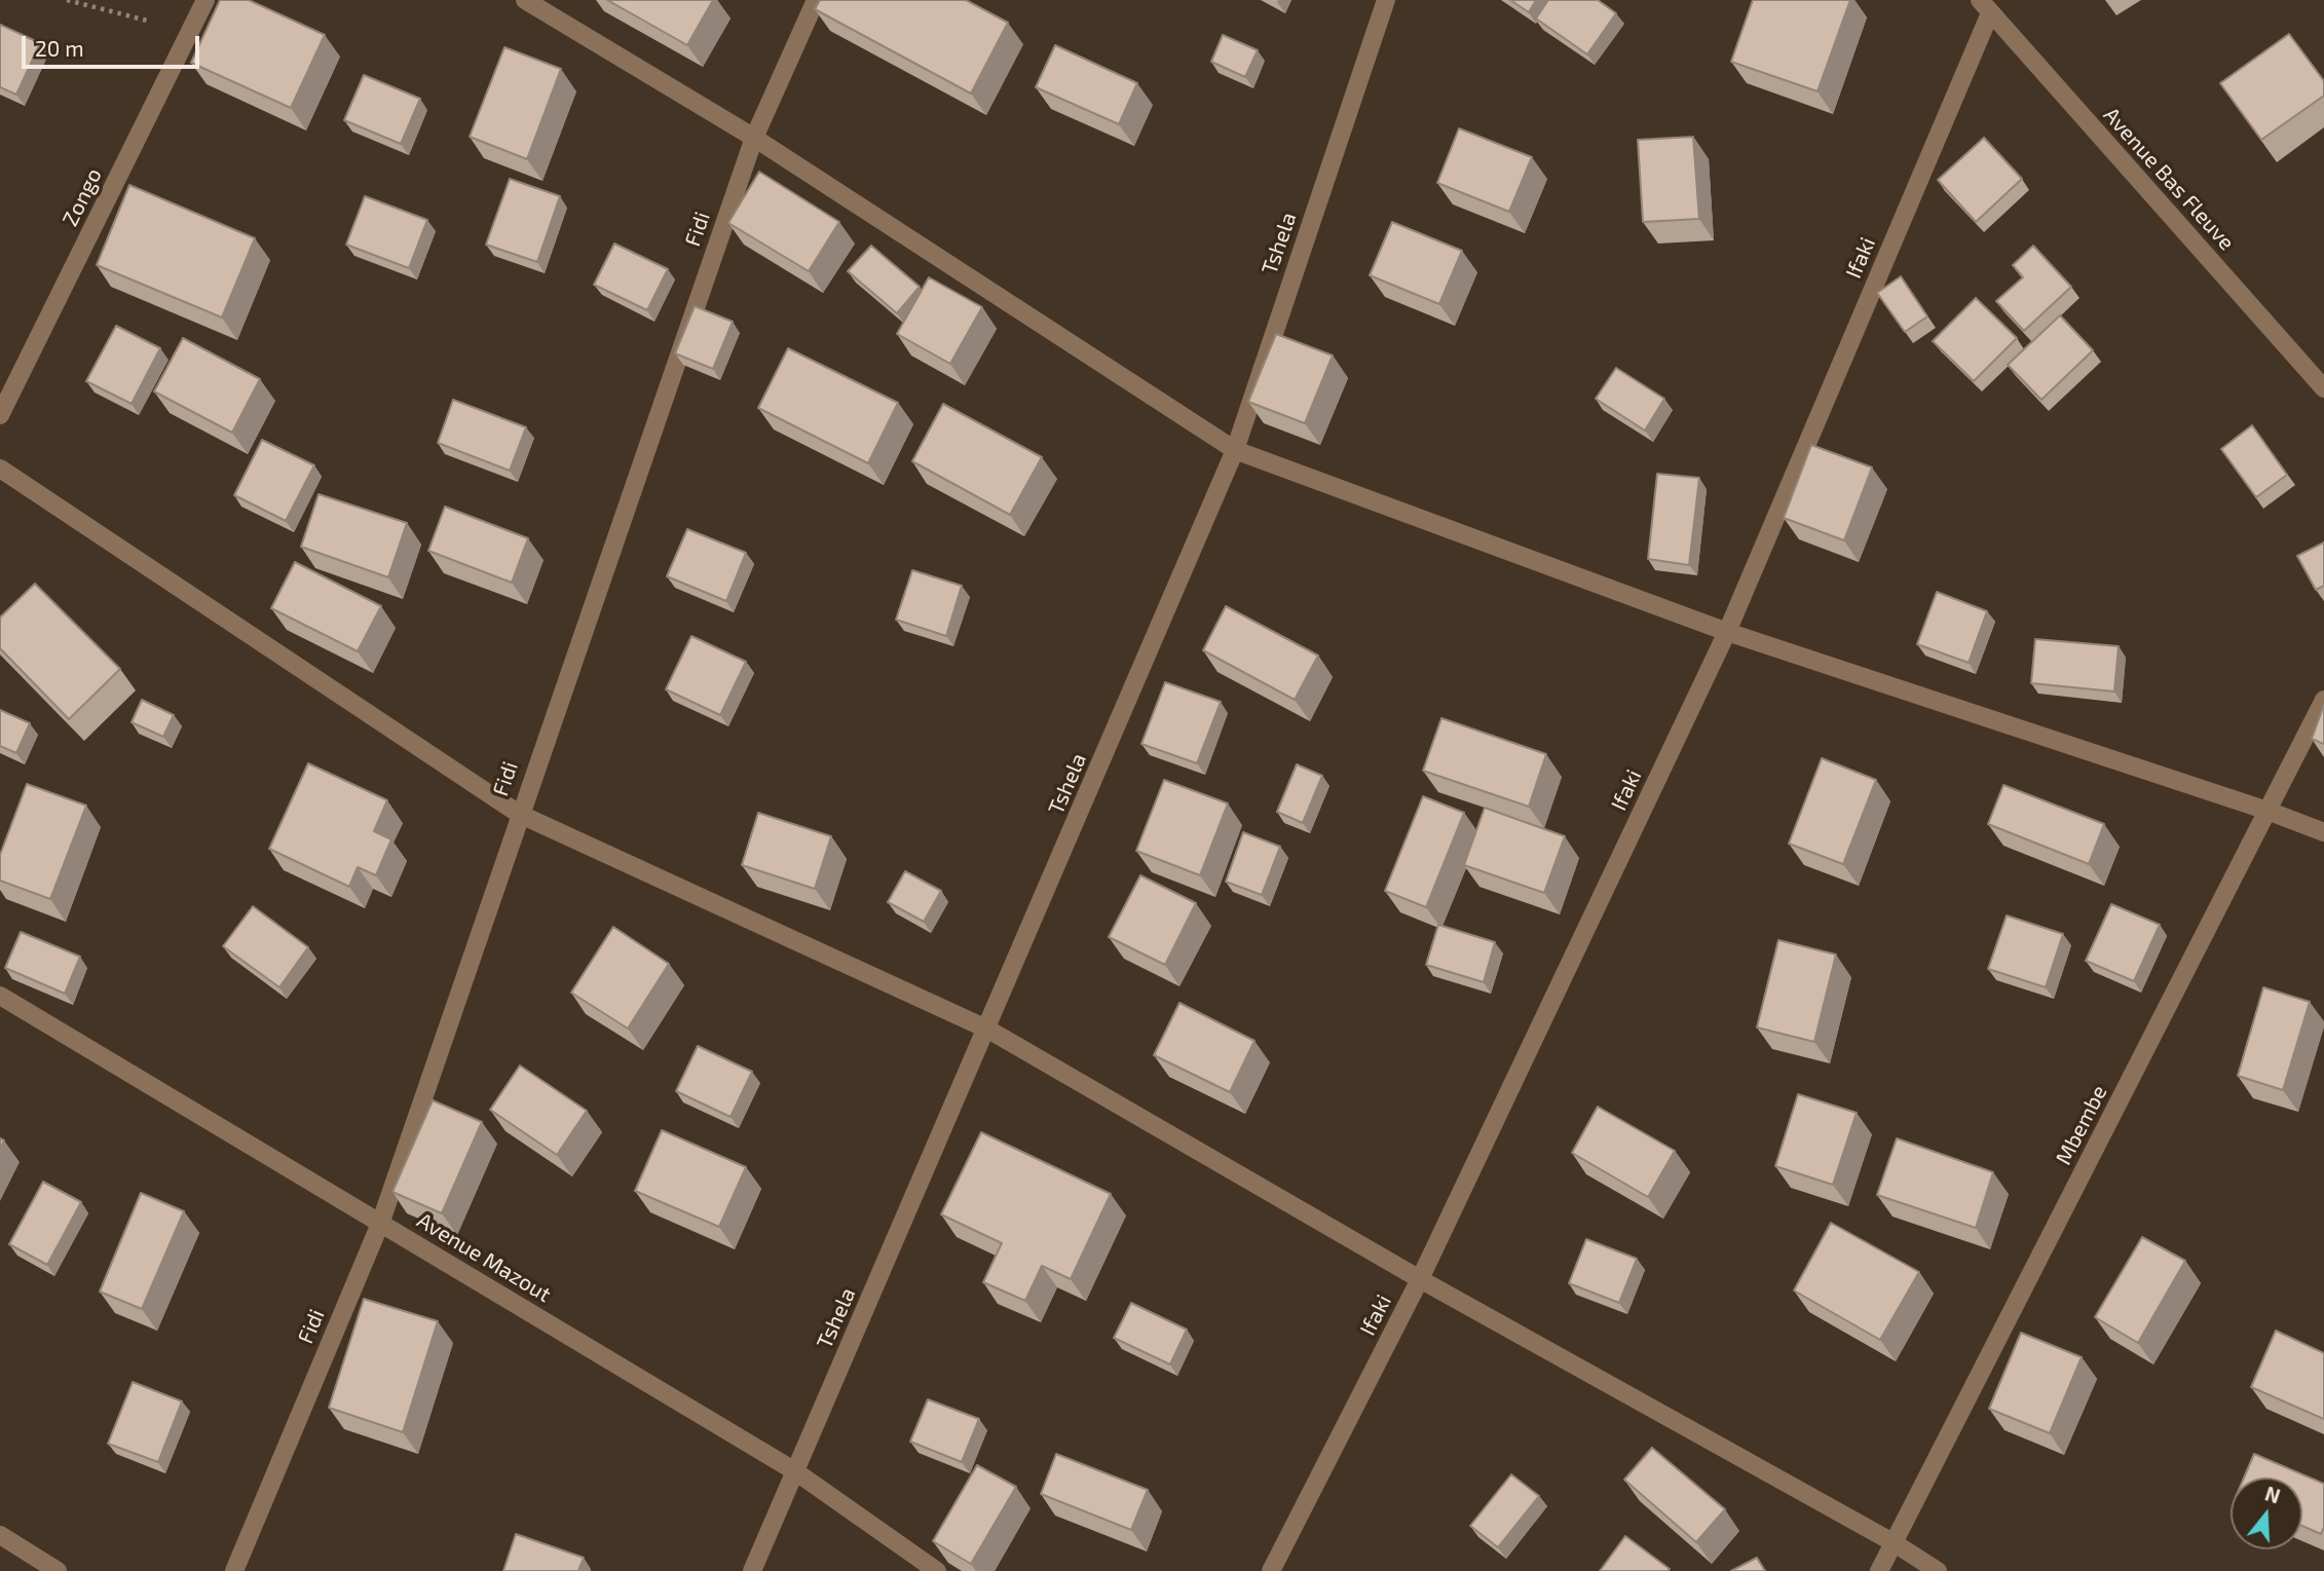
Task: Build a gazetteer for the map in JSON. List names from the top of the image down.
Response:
{
  "streets": {
    "street": [
      "Avenue Bas Fleuve",
      "Zongo",
      "Fidi",
      "Tshela",
      "Ifaki",
      "Mbembe",
      "Avenue Mazout"
    ]
  },
  "crossings": [
    ["Avenue Bas Fleuve", "Ifaki"],
    ["Fidi", "Avenue Mazout"],
    ["Tshela", "Avenue Mazout"]
  ],
  "scale_bar": "20 m",
  "north": "top"
}
